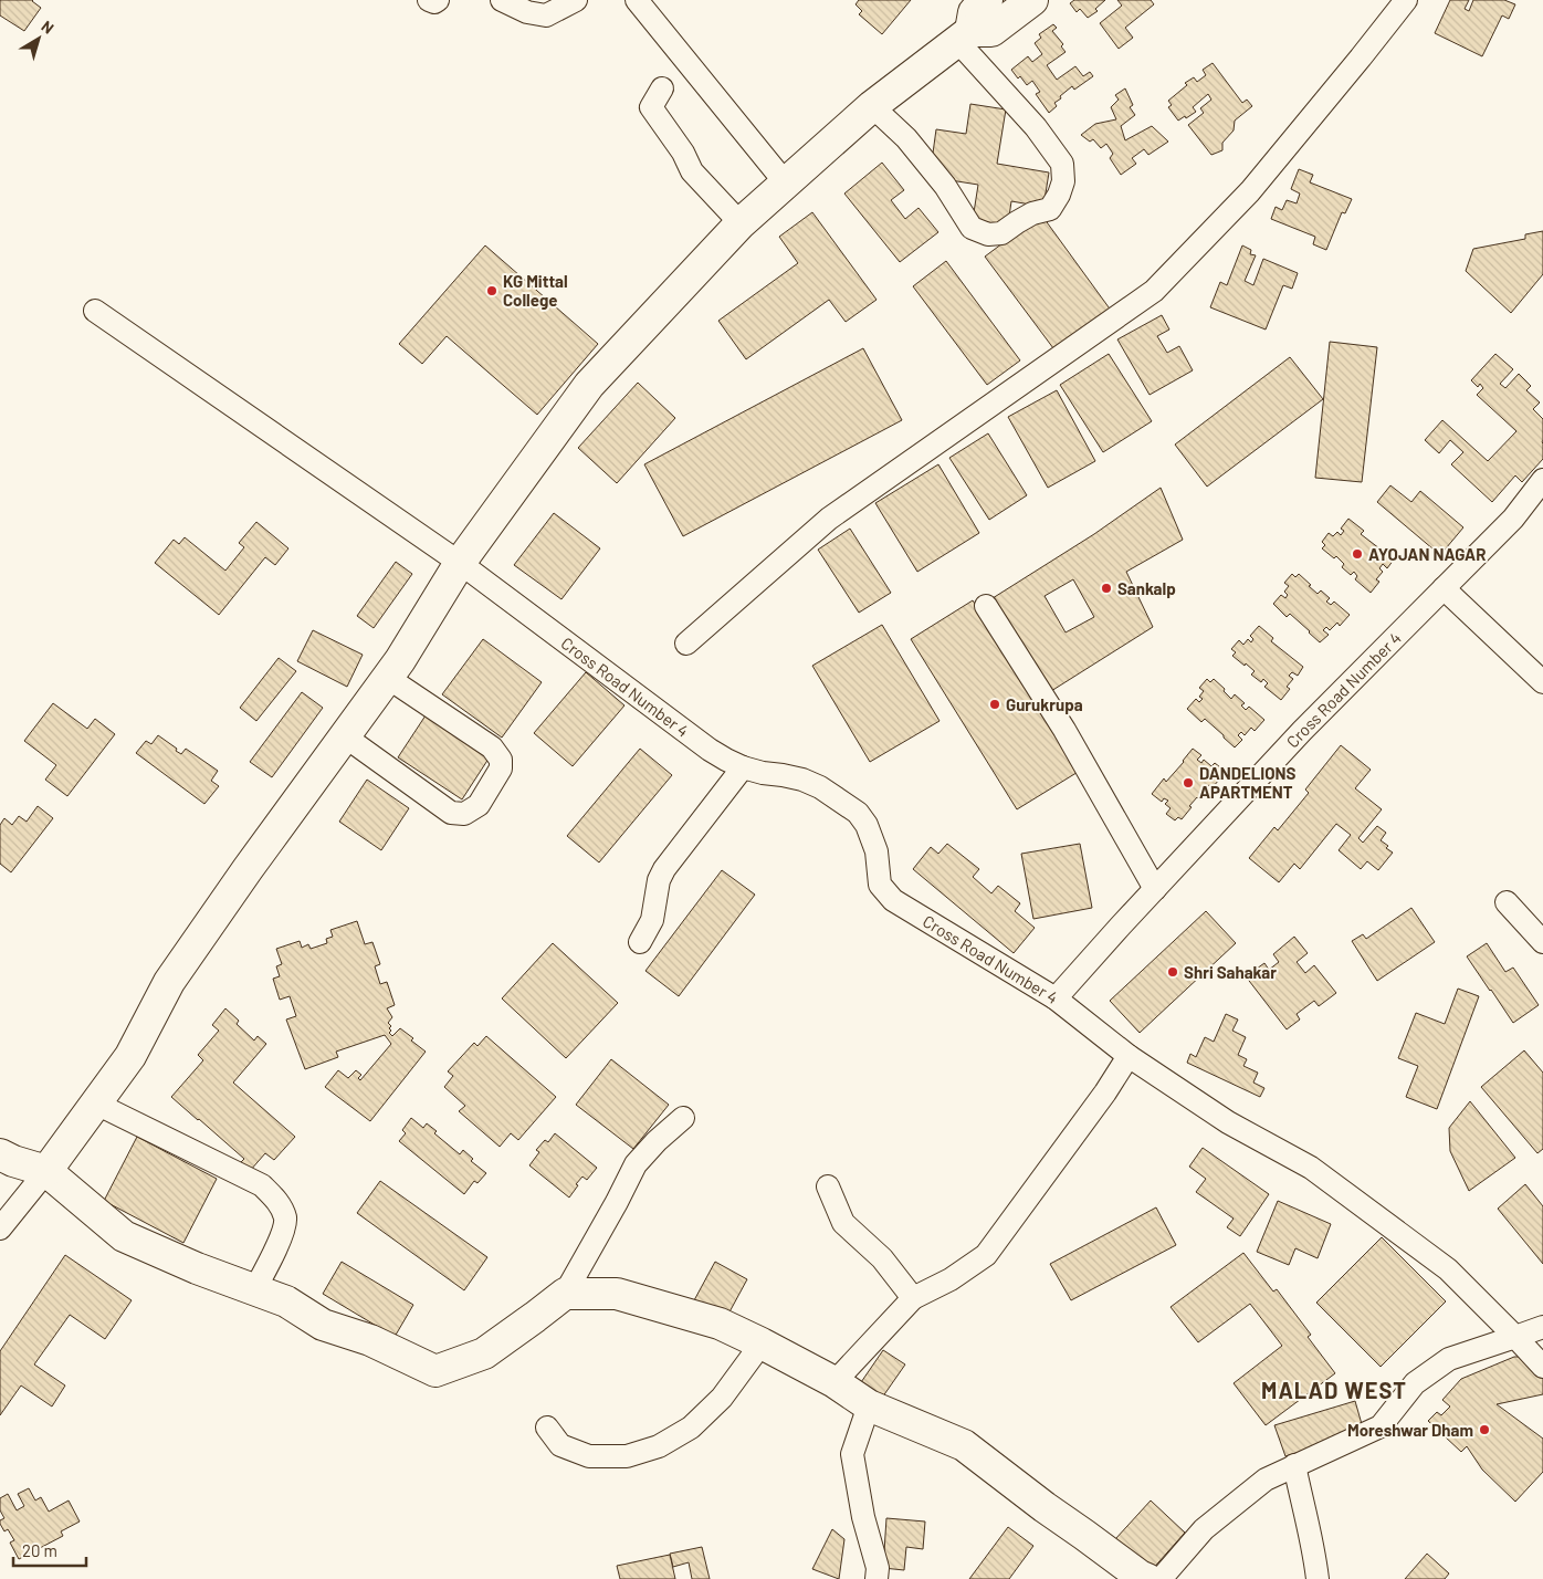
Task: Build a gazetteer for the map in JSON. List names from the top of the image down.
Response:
{
  "streets": {
    "street": ["Cross Road Number 4"]
  },
  "districts": ["MALAD WEST"],
  "places": [
    "KG Mittal College",
    "AYOJAN NAGAR",
    "Sankalp",
    "Gurukrupa",
    "DANDELIONS APARTMENT",
    "Shri Sahakar",
    "Moreshwar Dham"
  ],
  "scale_bar": "20 m",
  "north": "top right"
}
